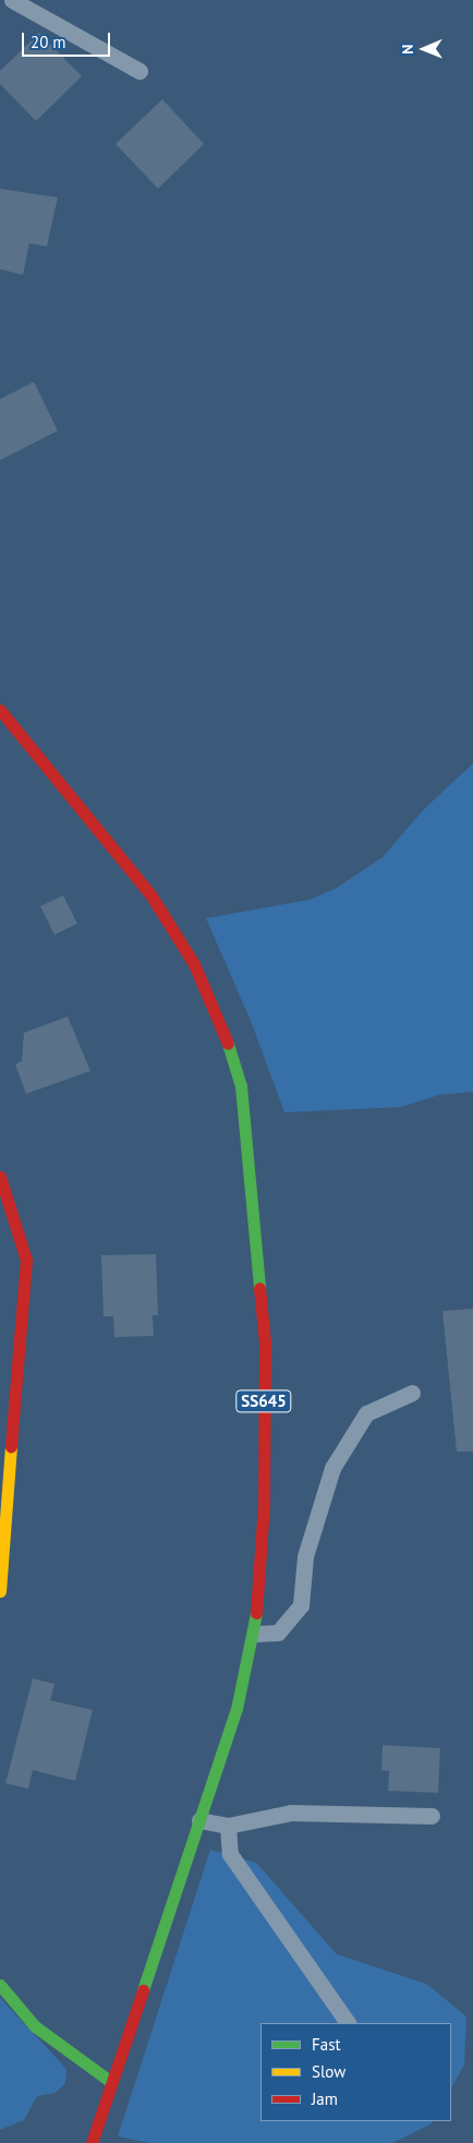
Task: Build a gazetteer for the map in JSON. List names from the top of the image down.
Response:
{
  "streets": {
    "main road": ["SS645"]
  },
  "legend": ["Fast", "Slow", "Jam"],
  "scale_bar": "20 m",
  "north": "left"
}
